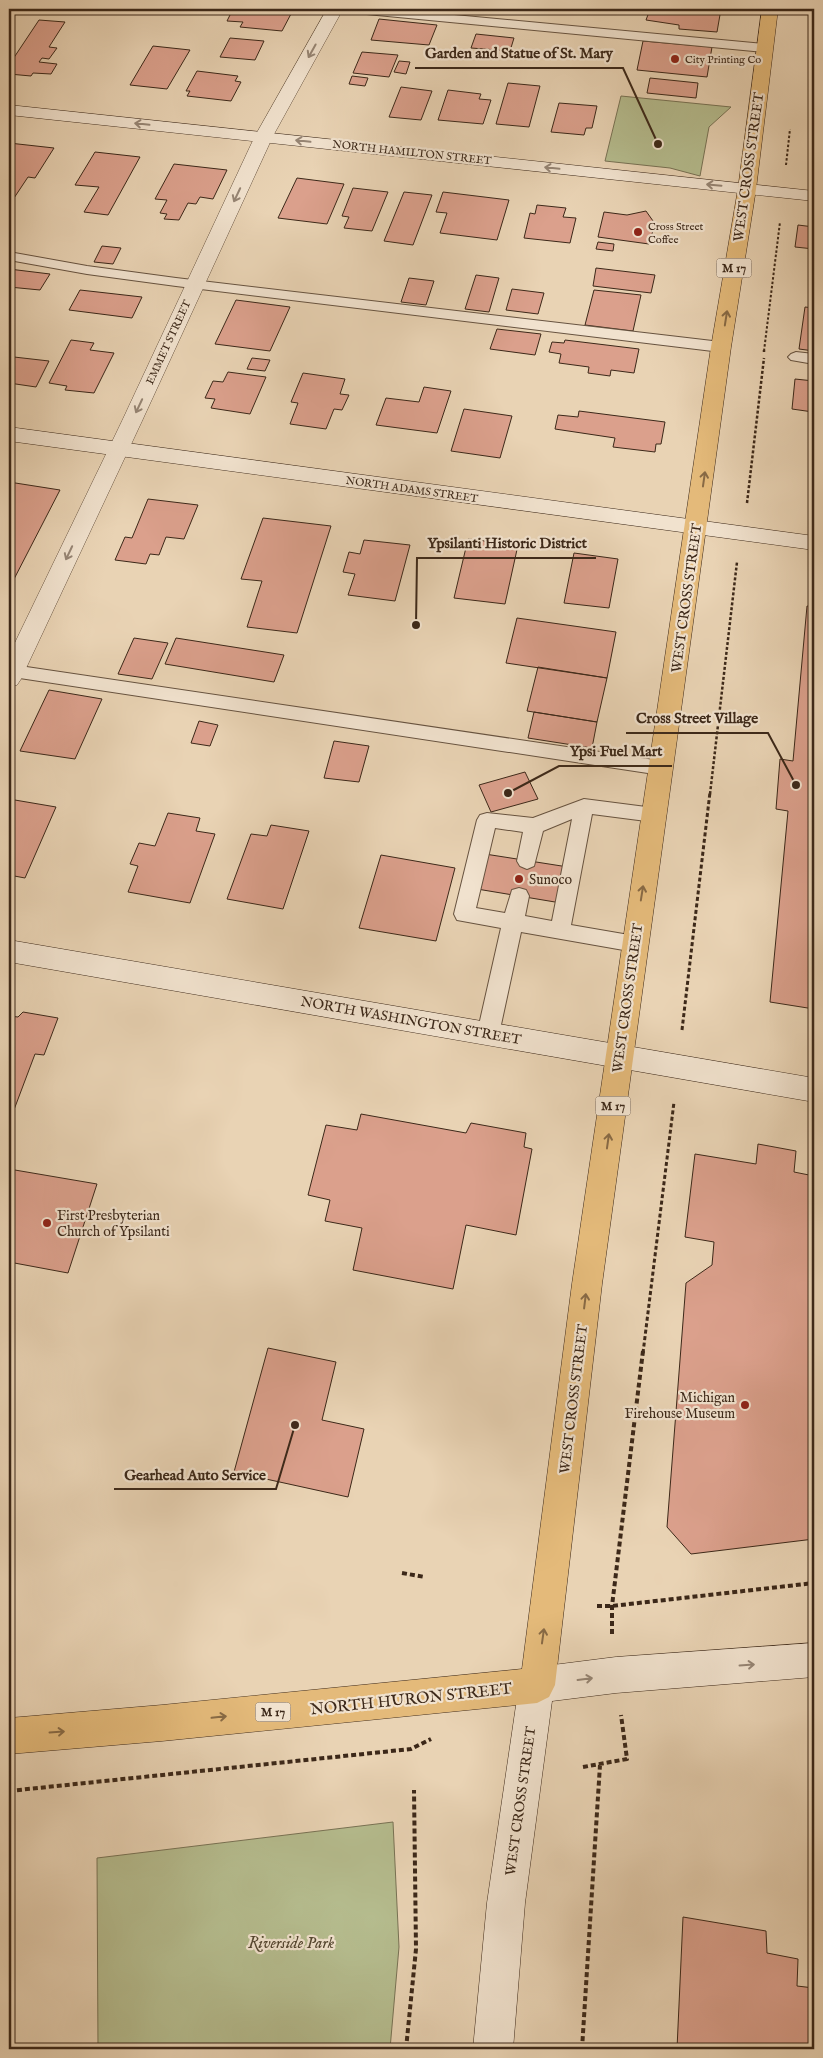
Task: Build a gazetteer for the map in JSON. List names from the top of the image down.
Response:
{
  "streets": {
    "main road": ["WEST CROSS STREET", "M 17", "NORTH HURON STREET"],
    "street": [
      "NORTH HAMILTON STREET",
      "EMMET STREET",
      "NORTH ADAMS STREET",
      "NORTH WASHINGTON STREET"
    ]
  },
  "crossings": [
    ["NORTH HAMILTON STREET", "WEST CROSS STREET"],
    ["NORTH HAMILTON STREET", "EMMET STREET"],
    ["WEST CROSS STREET", "NORTH ADAMS STREET"],
    ["WEST CROSS STREET", "NORTH WASHINGTON STREET"],
    ["WEST CROSS STREET", "NORTH HURON STREET"],
    ["EMMET STREET", "NORTH ADAMS STREET"]
  ],
  "one_way": [
    "NORTH HAMILTON STREET",
    "WEST CROSS STREET",
    "EMMET STREET",
    "NORTH HURON STREET"
  ],
  "parks": ["Riverside Park"],
  "places": [
    "City Printing Co",
    "Garden and Statue of St. Mary",
    "Cross Street Coffee",
    "Ypsilanti Historic District",
    "Cross Street Village",
    "Ypsi Fuel Mart",
    "Sunoco",
    "First Presbyterian Church of Ypsilanti",
    "Michigan Firehouse Museum",
    "Gearhead Auto Service"
  ]
}
